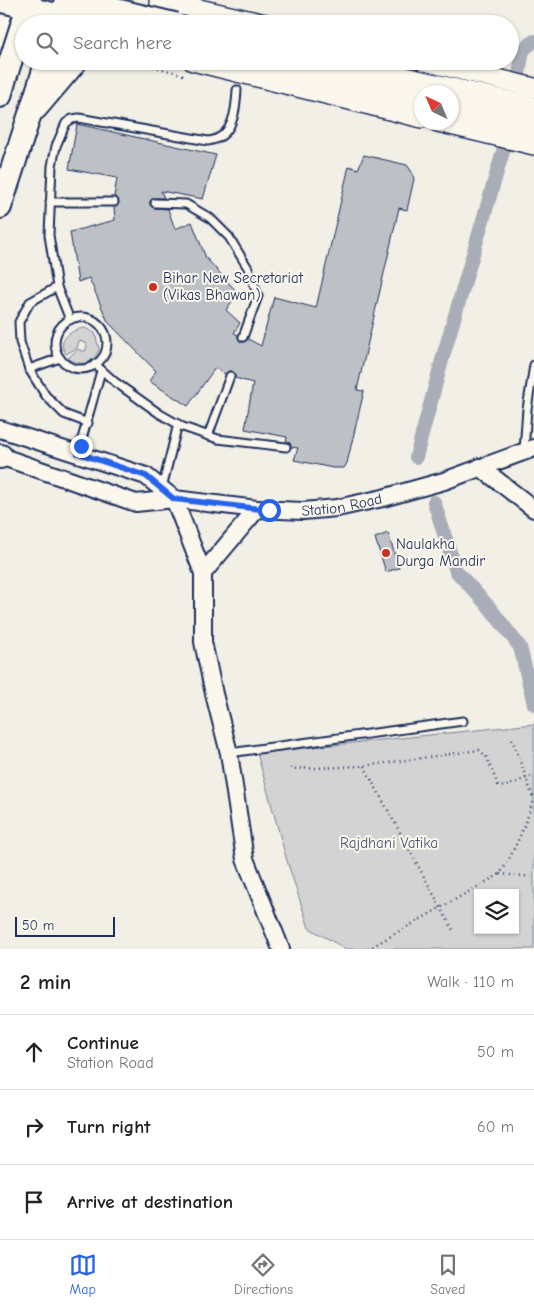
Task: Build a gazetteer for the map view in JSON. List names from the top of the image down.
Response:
{
  "streets": {
    "street": ["Station Road"]
  },
  "parks": ["Rajdhani Vatika"],
  "places": ["Bihar New Secretariat (Vikas Bhawan)", "Naulakha Durga Mandir"],
  "scale_bar": "50 m",
  "north": "top left",
  "page": {
    "search": "Search here",
    "scale": "50 m",
    "heading": ["2 min", "Walk · 110 m"],
    "list": [
      ["Continue", "Station Road", "50 m"],
      ["Turn right", "60 m"],
      "Arrive at destination"
    ],
    "nav": ["Map", "Directions", "Saved"]
  }
}
